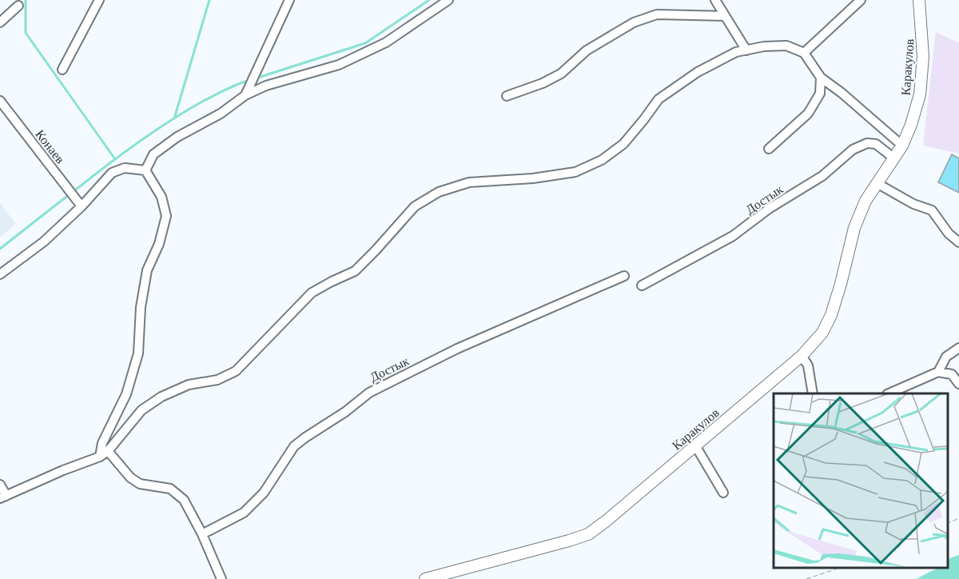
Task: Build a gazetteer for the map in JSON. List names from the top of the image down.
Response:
{
  "streets": {
    "main road": ["Каракулов"],
    "street": ["Конаев", "Достык"]
  },
  "crossings": [
    ["Каракулов", "Достык"]
  ]
}
